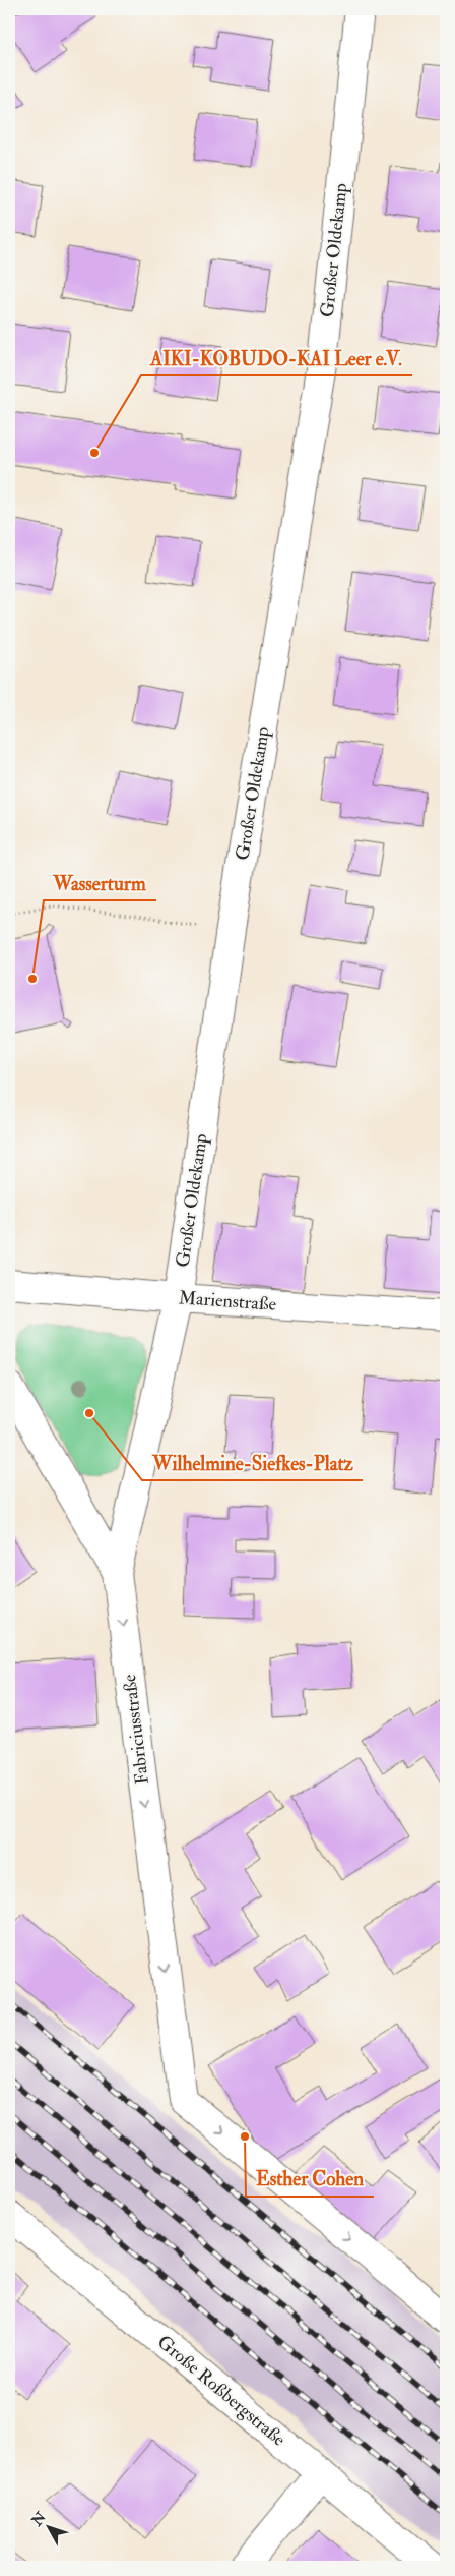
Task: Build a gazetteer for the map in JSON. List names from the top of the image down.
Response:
{
  "streets": {
    "street": [
      "Großer Oldekamp",
      "Marienstraße",
      "Fabriciusstraße",
      "Große Roßbergstraße"
    ]
  },
  "crossings": [
    ["Großer Oldekamp", "Marienstraße"],
    ["Großer Oldekamp", "Fabriciusstraße"]
  ],
  "one_way": ["Fabriciusstraße"],
  "places": [
    "AIKI-KOBUDO-KAI Leer e.V.",
    "Wasserturm",
    "Wilhelmine-Siefkes-Platz",
    "Esther Cohen"
  ],
  "north": "top left"
}
